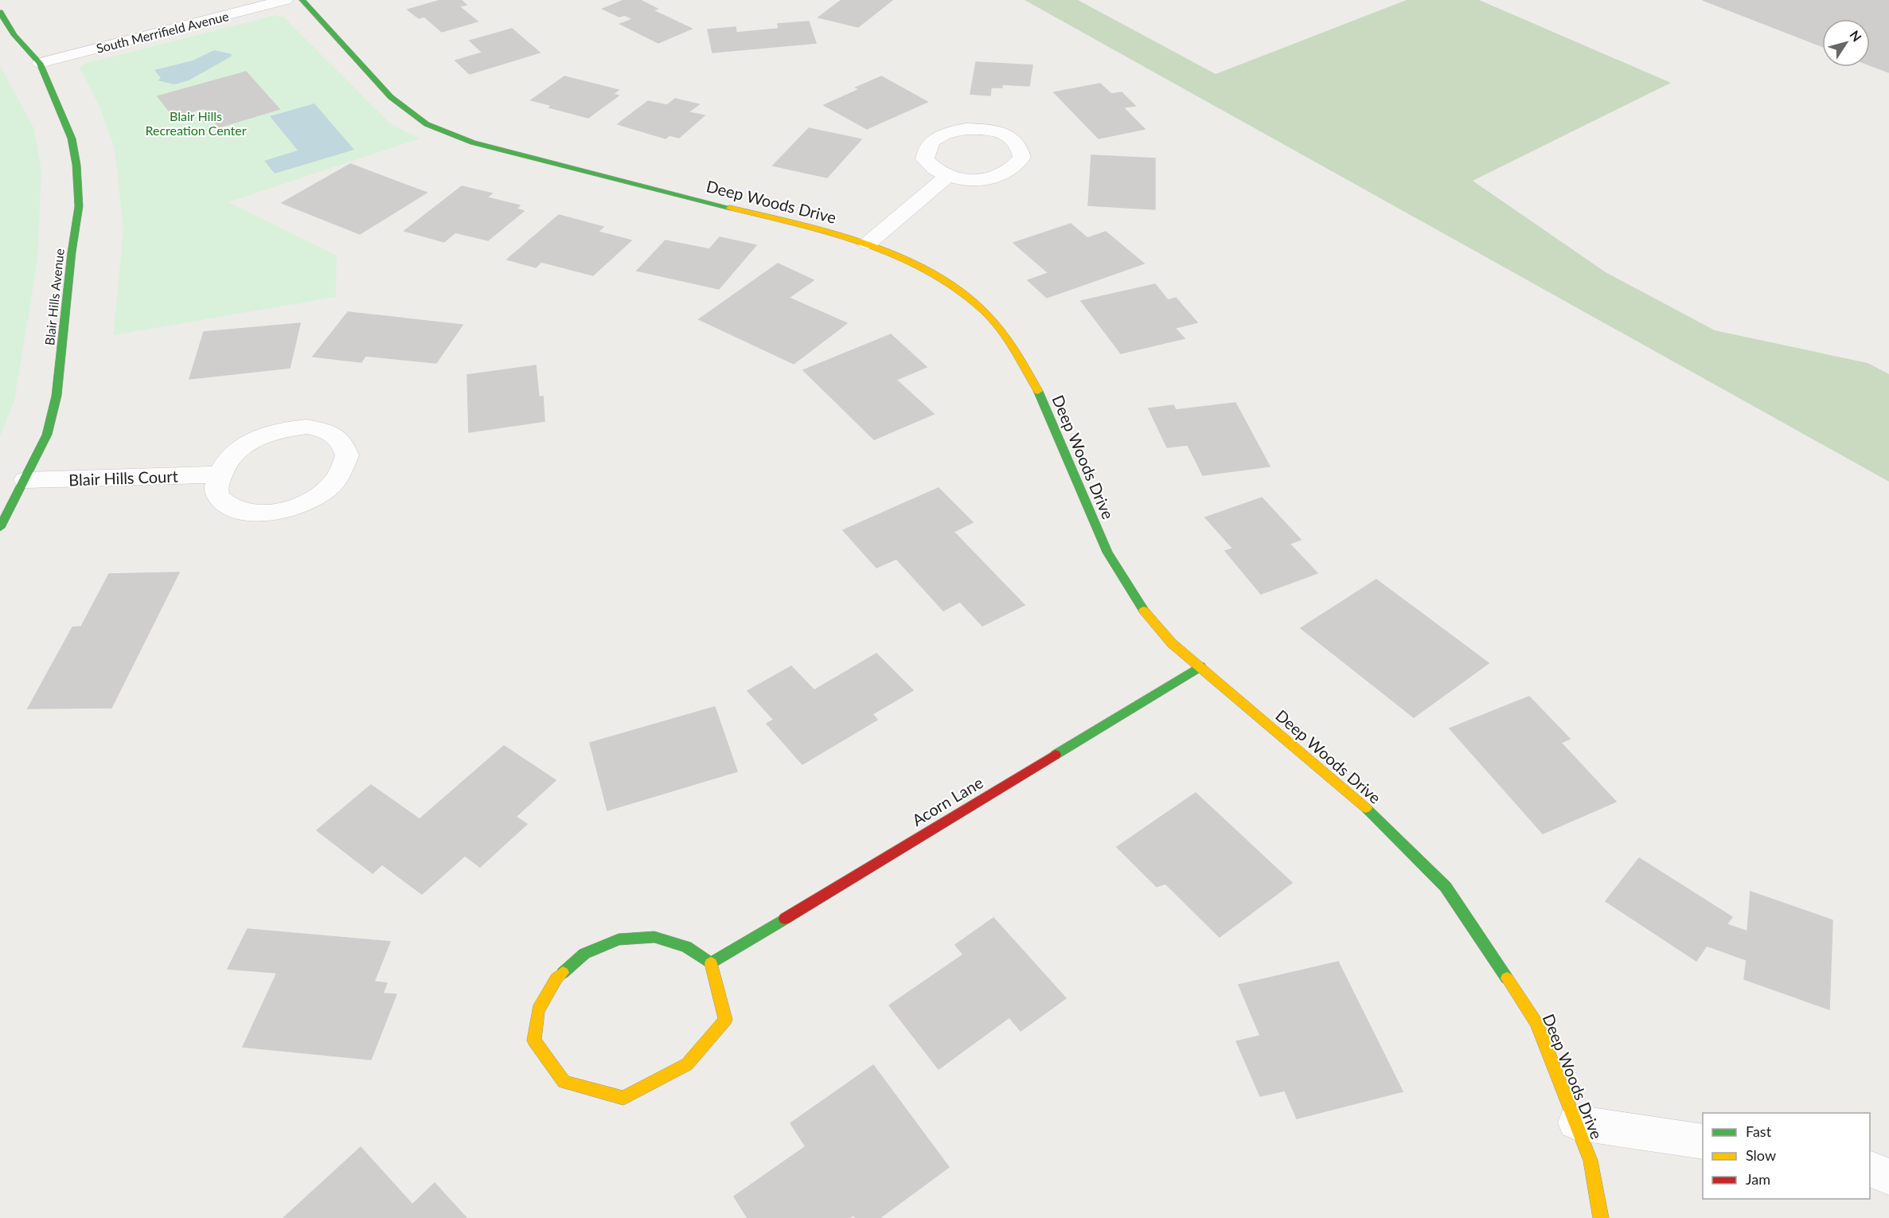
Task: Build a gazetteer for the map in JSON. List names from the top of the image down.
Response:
{
  "streets": {
    "street": [
      "South Merrifield Avenue",
      "Deep Woods Drive",
      "Blair Hills Avenue",
      "Blair Hills Court",
      "Acorn Lane"
    ]
  },
  "crossings": [
    ["South Merrifield Avenue", "Blair Hills Avenue"],
    ["Deep Woods Drive", "Acorn Lane"],
    ["Blair Hills Avenue", "Blair Hills Court"]
  ],
  "parks": ["Blair Hills Recreation Center"],
  "legend": ["Fast", "Slow", "Jam"],
  "north": "top right"
}
